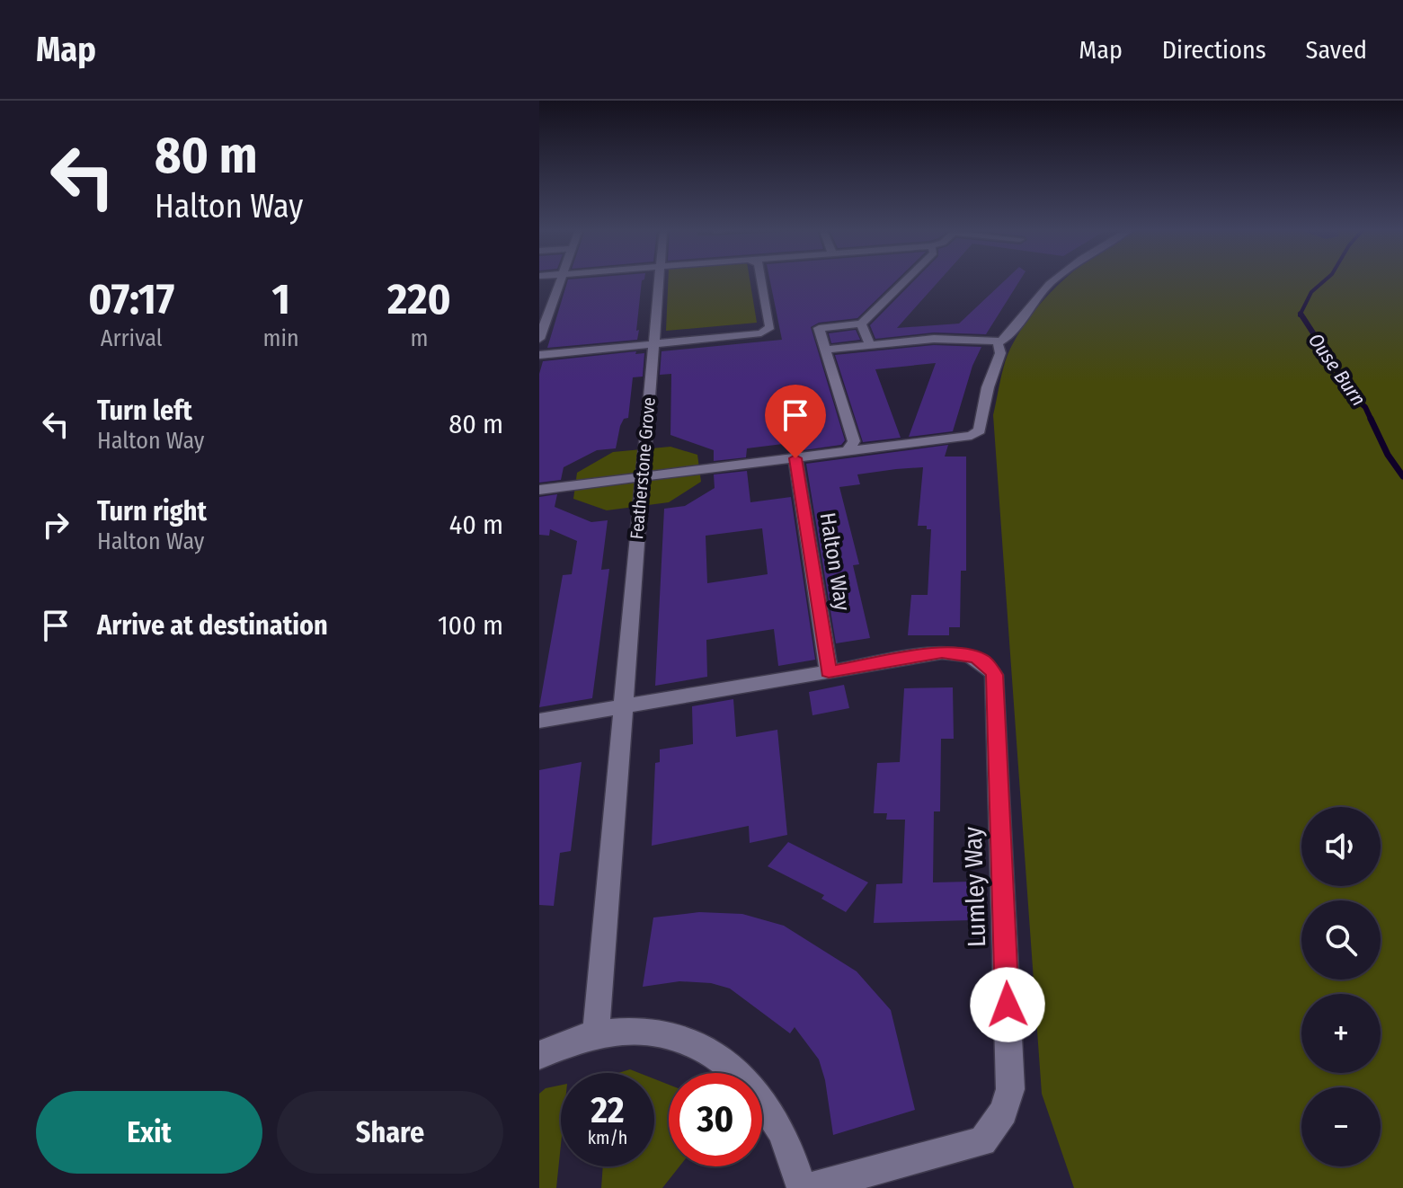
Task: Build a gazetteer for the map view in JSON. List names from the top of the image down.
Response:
{
  "streets": {
    "street": ["Featherstone Grove", "Halton Way", "Lumley Way"]
  },
  "crossings": [
    ["Halton Way", "Lumley Way"]
  ],
  "water": ["Ouse Burn"],
  "page": {
    "header": "Map",
    "nav": ["Map", "Directions", "Saved"],
    "turn": ["80 m", "Halton Way"],
    "eta": [
      "07:17",
      "Arrival",
      "1",
      "min",
      "220",
      "m"
    ],
    "list": [
      {
        "name": "Turn left",
        "note": "Halton Way",
        "value": "80 m"
      },
      {
        "name": "Turn right",
        "note": "Halton Way",
        "value": "40 m"
      },
      {
        "name": "Arrive at destination",
        "value": "100 m"
      }
    ],
    "map_buttons": ["+", "−"],
    "speed": "22 km/h",
    "limit": "30",
    "buttons": ["Exit", "Share"]
  }
}
